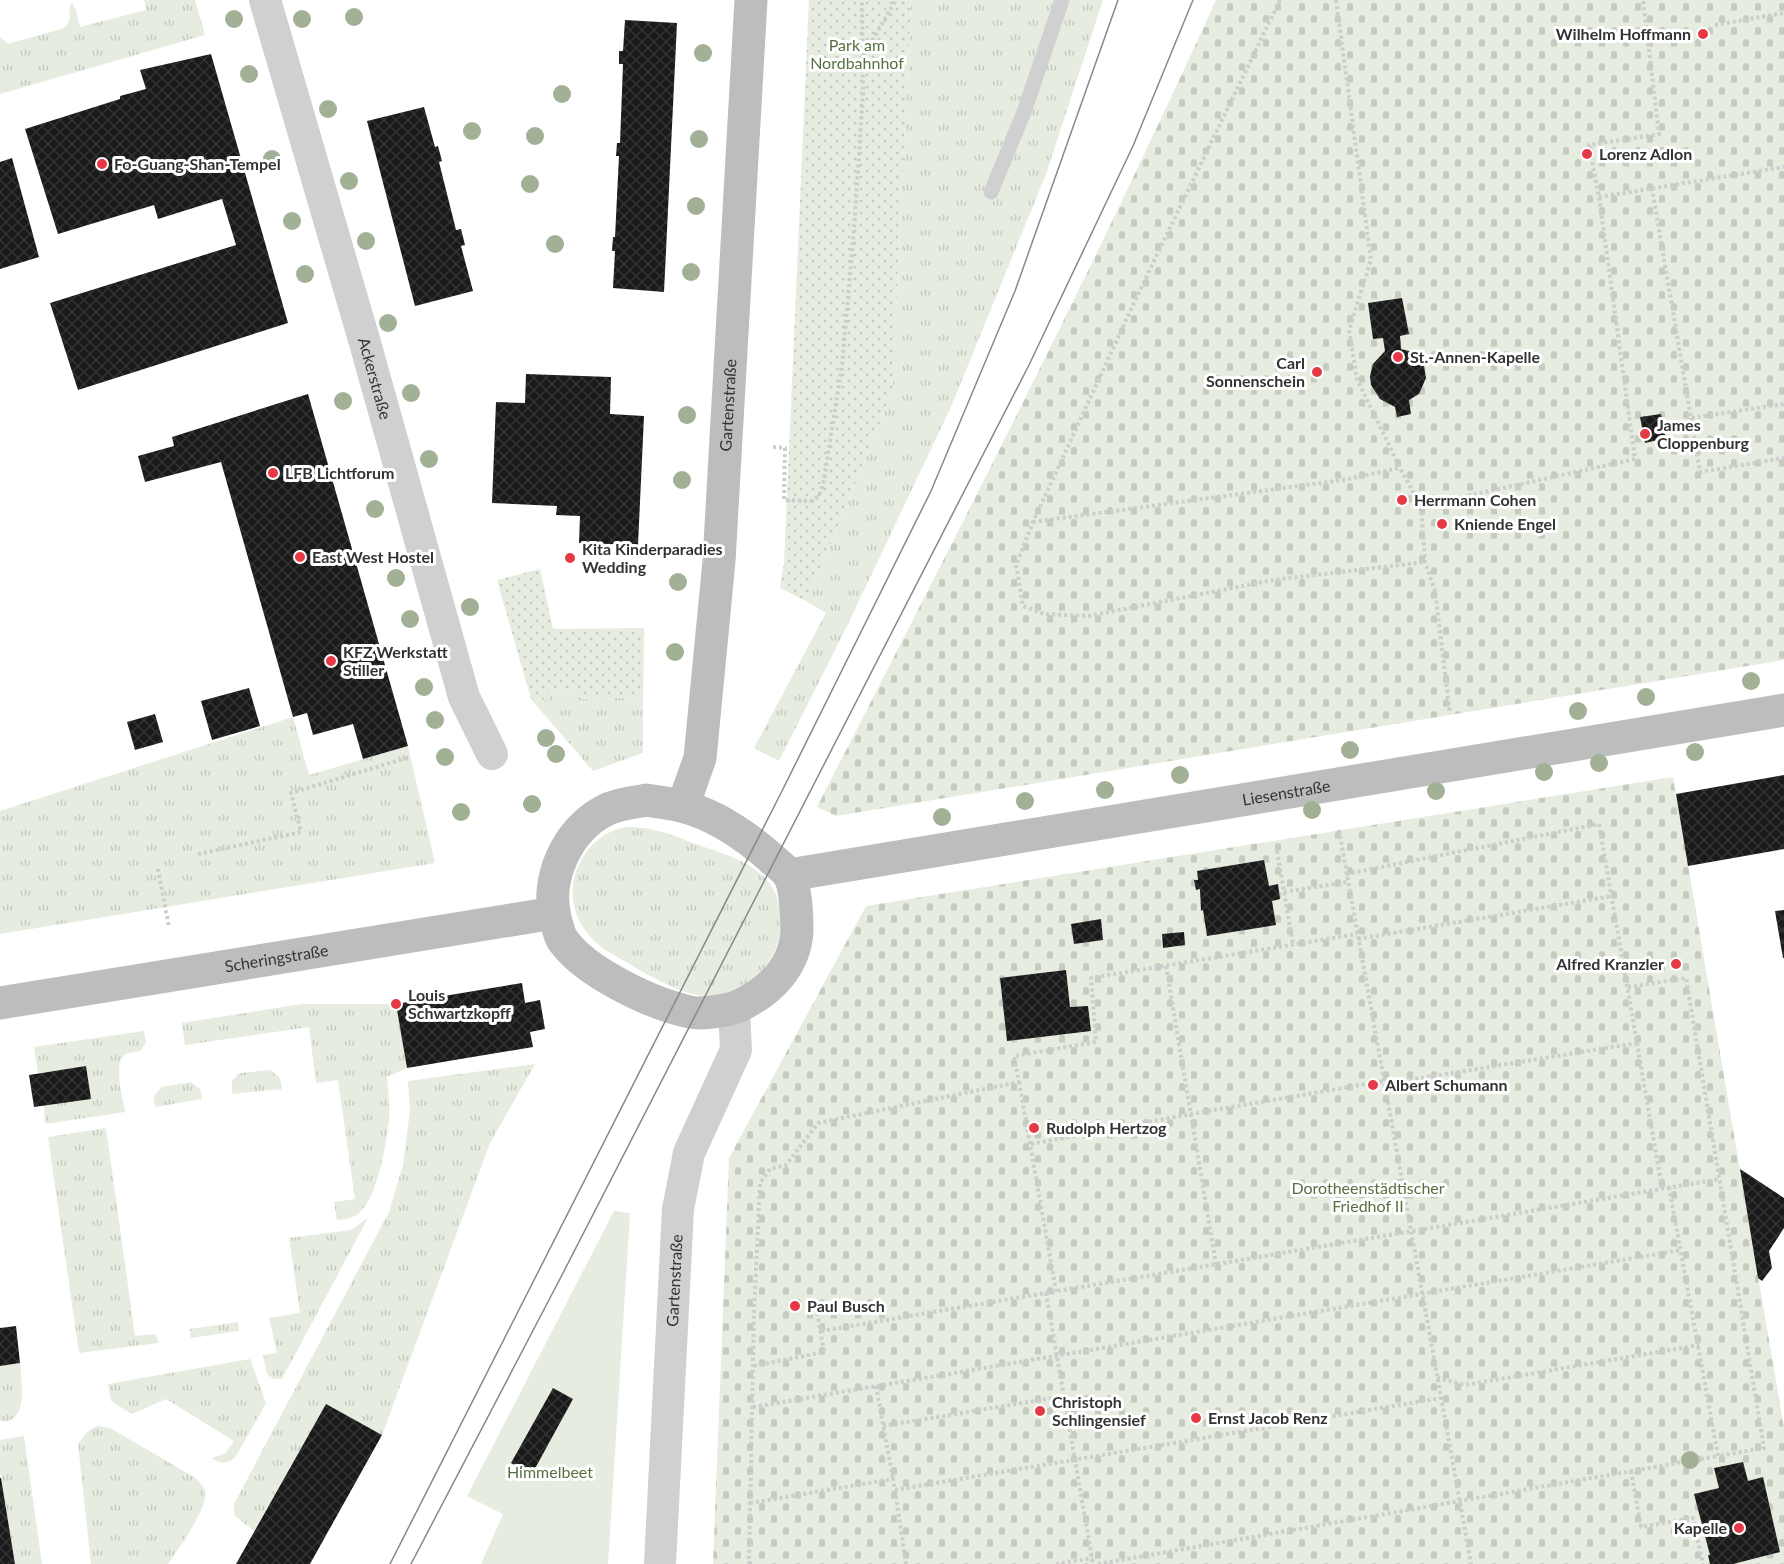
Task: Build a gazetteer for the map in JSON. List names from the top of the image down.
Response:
{
  "streets": {
    "street": [
      "Ackerstraße",
      "Gartenstraße",
      "Liesenstraße",
      "Scheringstraße"
    ]
  },
  "parks": ["Park am Nordbahnhof", "Dorotheenstädtischer Friedhof II", "Himmelbeet"],
  "places": [
    "Wilhelm Hoffmann",
    "Lorenz Adlon",
    "Fo-Guang-Shan-Tempel",
    "St.-Annen-Kapelle",
    "Carl Sonnenschein",
    "James Cloppenburg",
    "LFB Lichtforum",
    "Herrmann Cohen",
    "Kniende Engel",
    "East West Hostel",
    "Kita Kinderparadies Wedding",
    "KFZ Werkstatt Stiller",
    "Alfred Kranzler",
    "Louis Schwartzkopff",
    "Albert Schumann",
    "Rudolph Hertzog",
    "Paul Busch",
    "Christoph Schlingensief",
    "Ernst Jacob Renz",
    "Kapelle"
  ]
}
